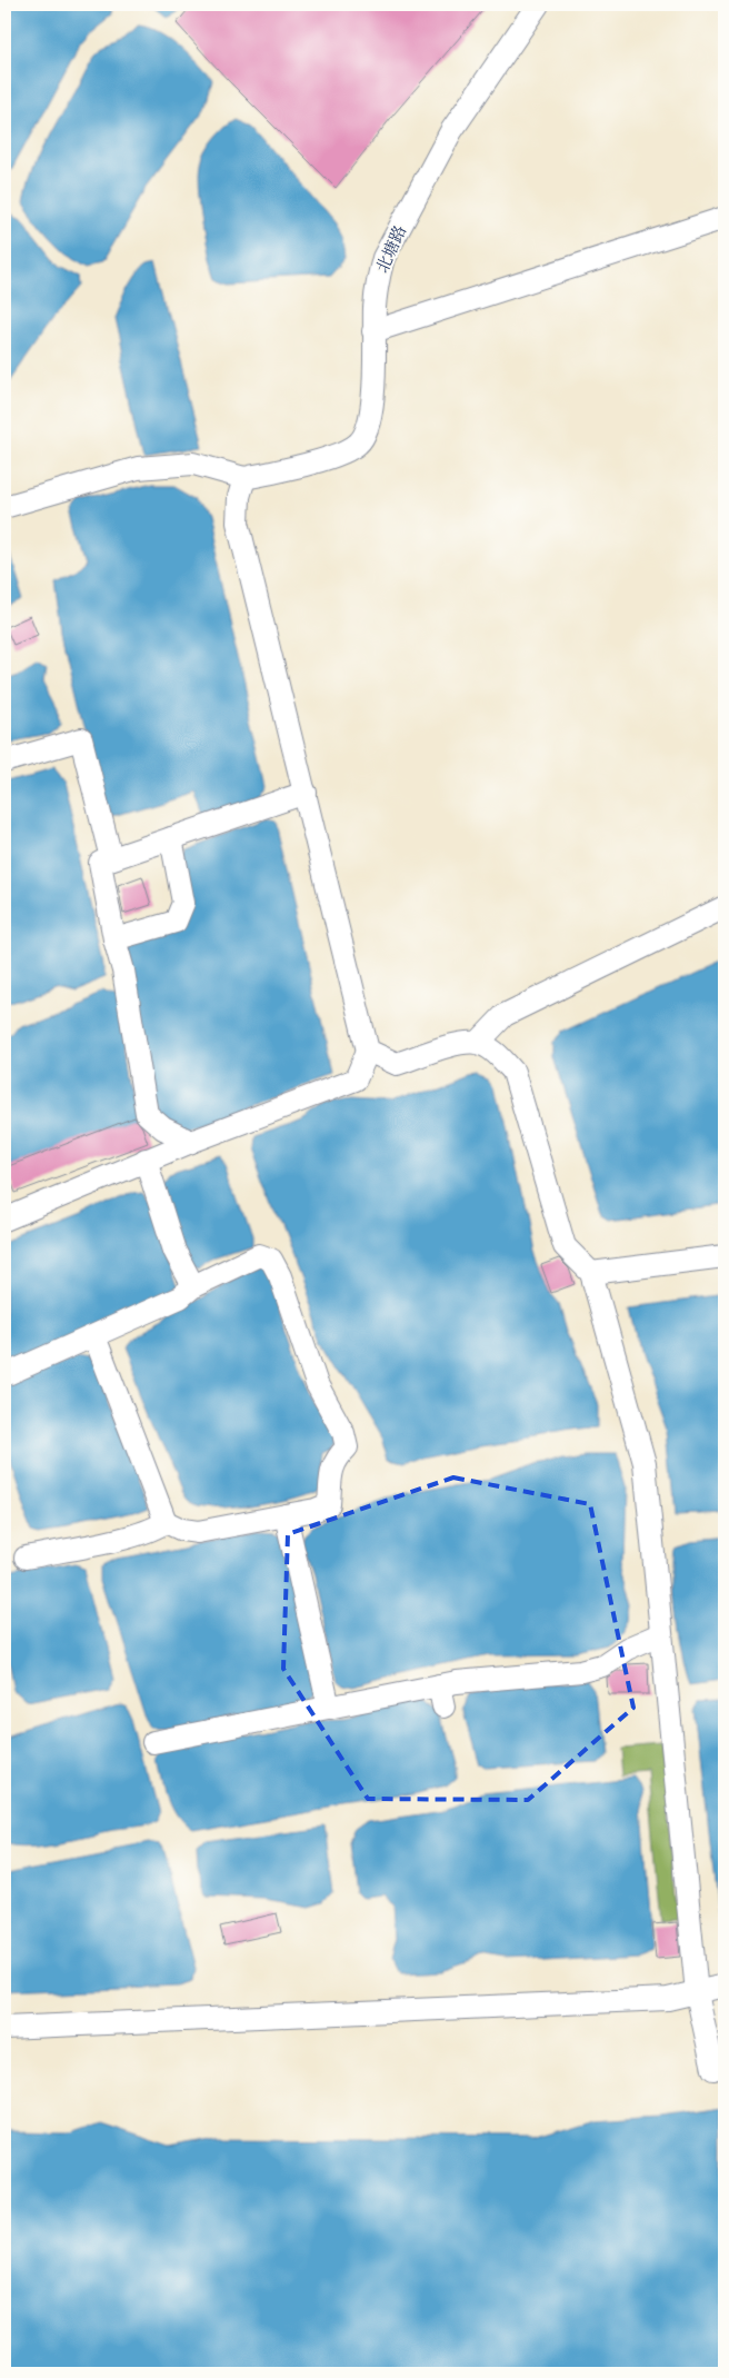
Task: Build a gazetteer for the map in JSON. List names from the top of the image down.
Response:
{
  "streets": {
    "street": ["北塘路"]
  }
}
